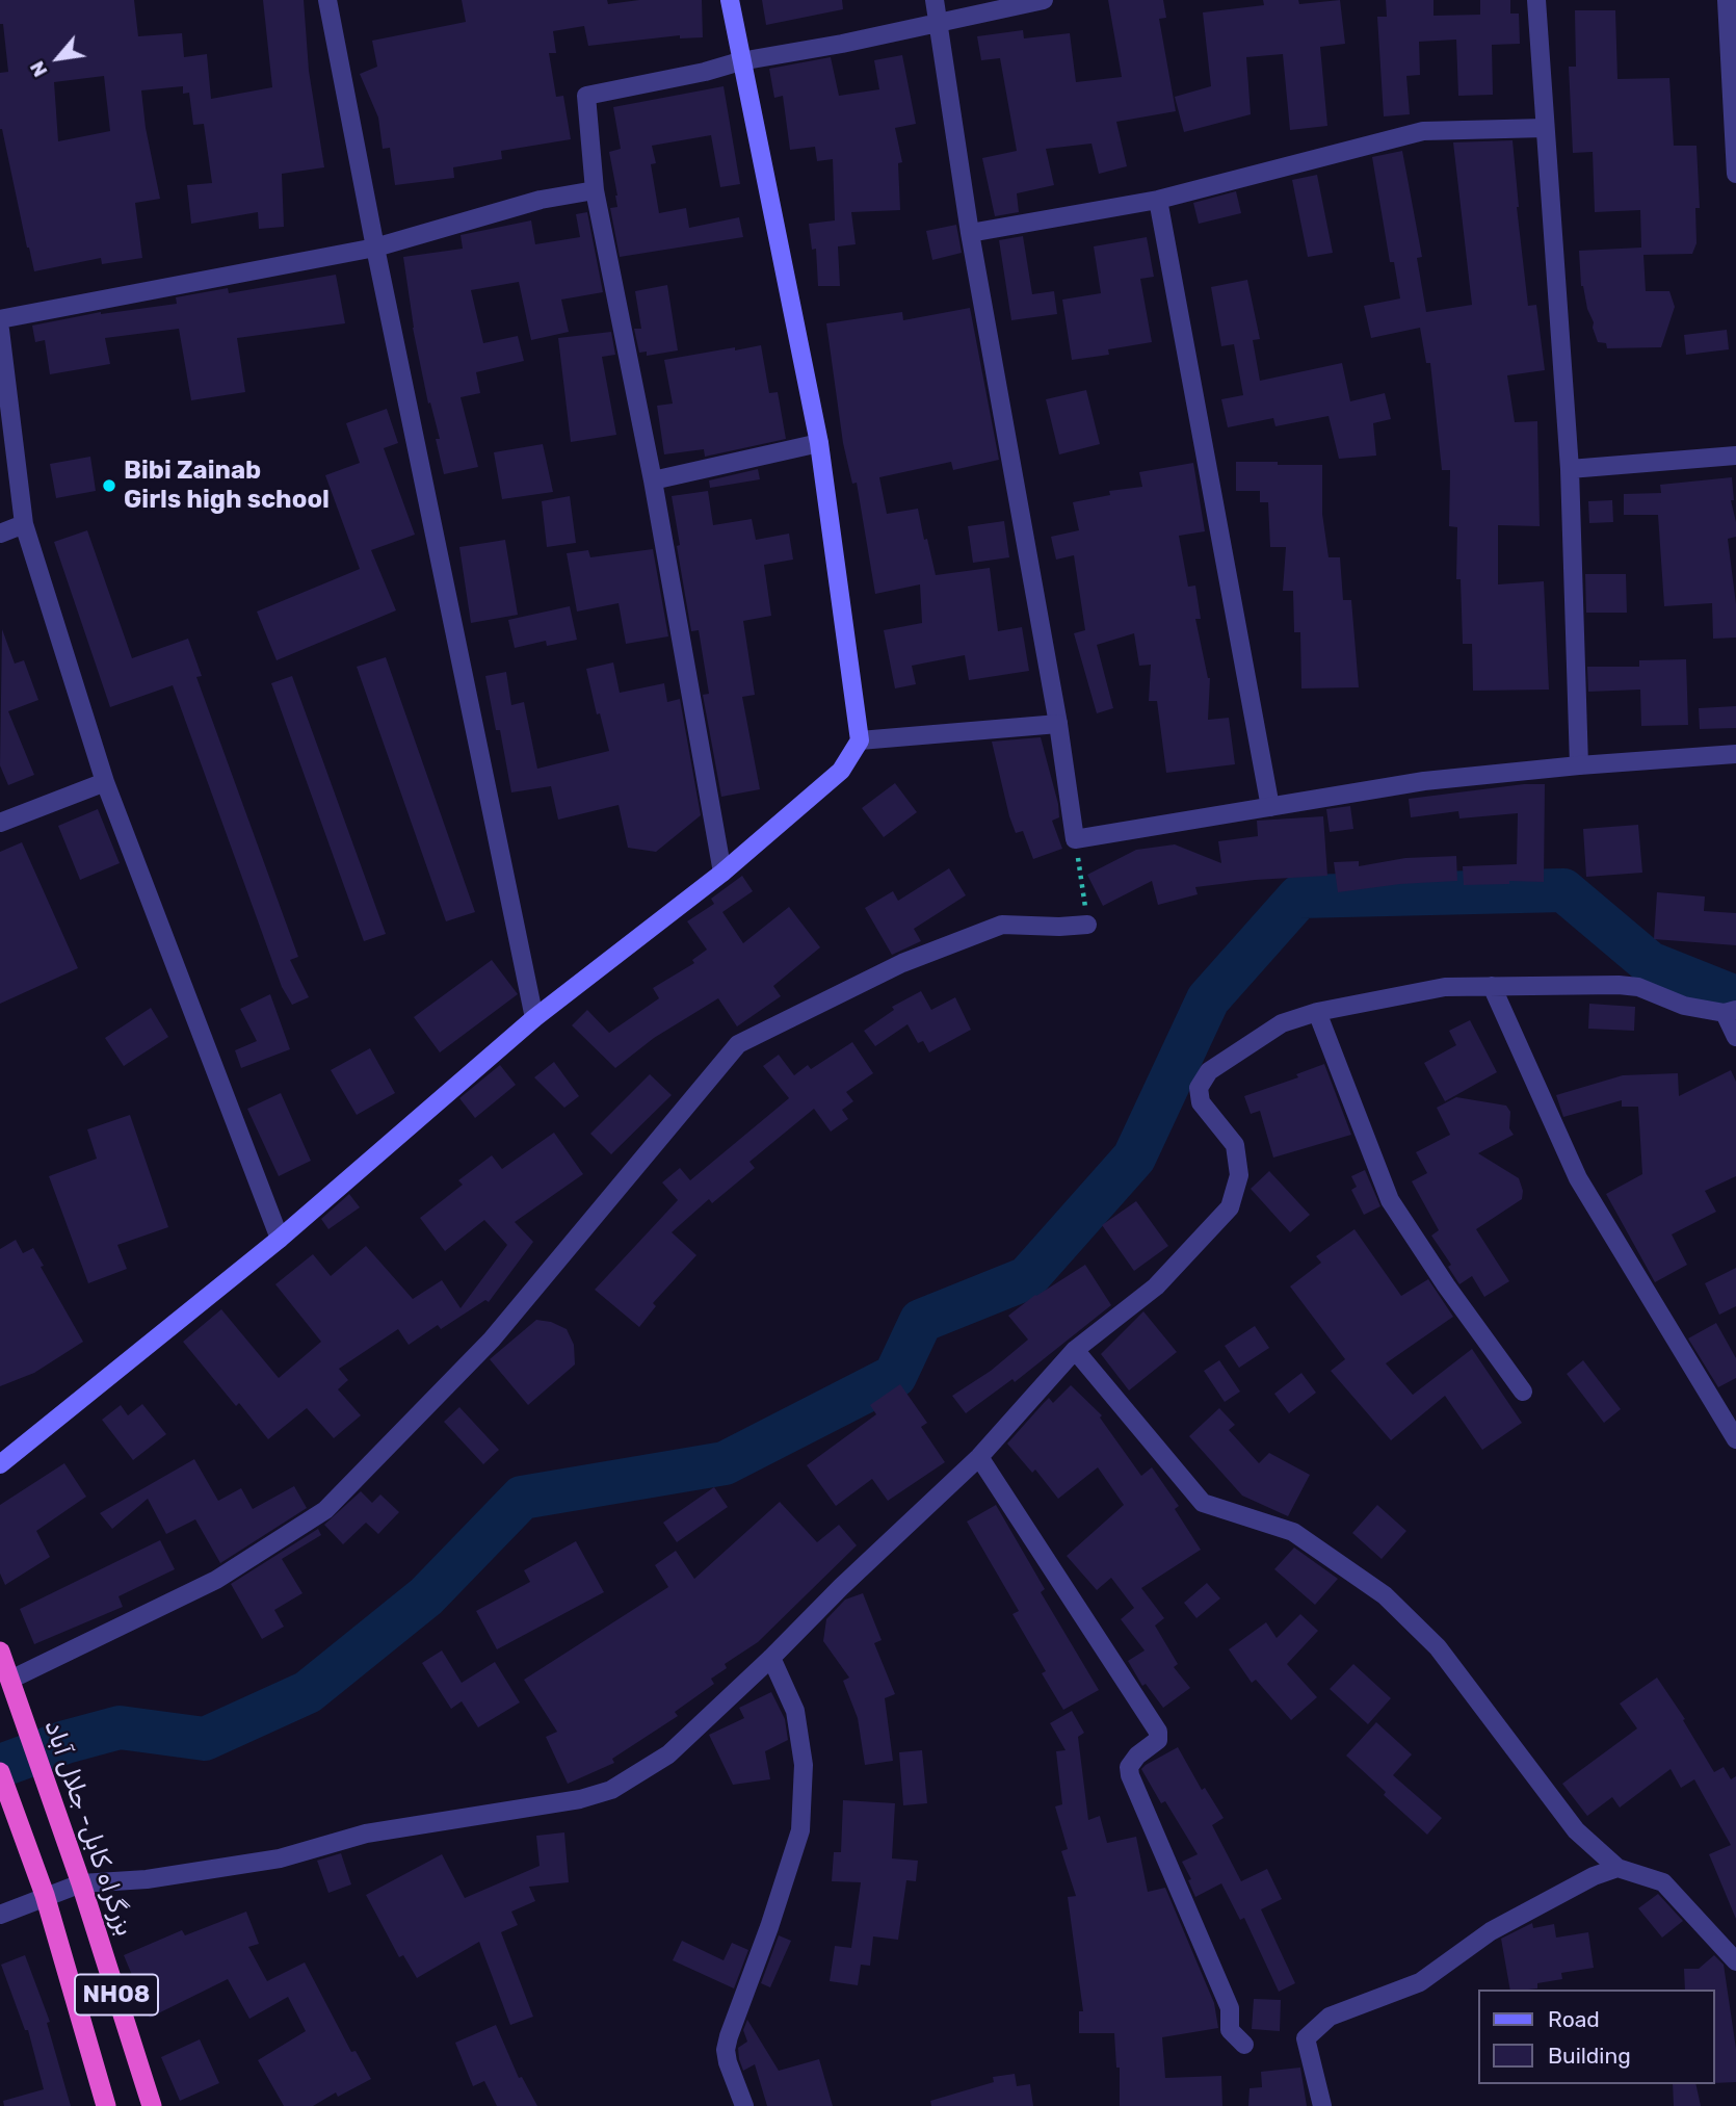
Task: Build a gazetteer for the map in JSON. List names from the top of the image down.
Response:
{
  "streets": {
    "highway": ["بزرگراه کابل- جلال آباد", "NH08"]
  },
  "places": ["Bibi Zainab Girls high school"],
  "legend": ["Road", "Building"],
  "north": "bottom left"
}
